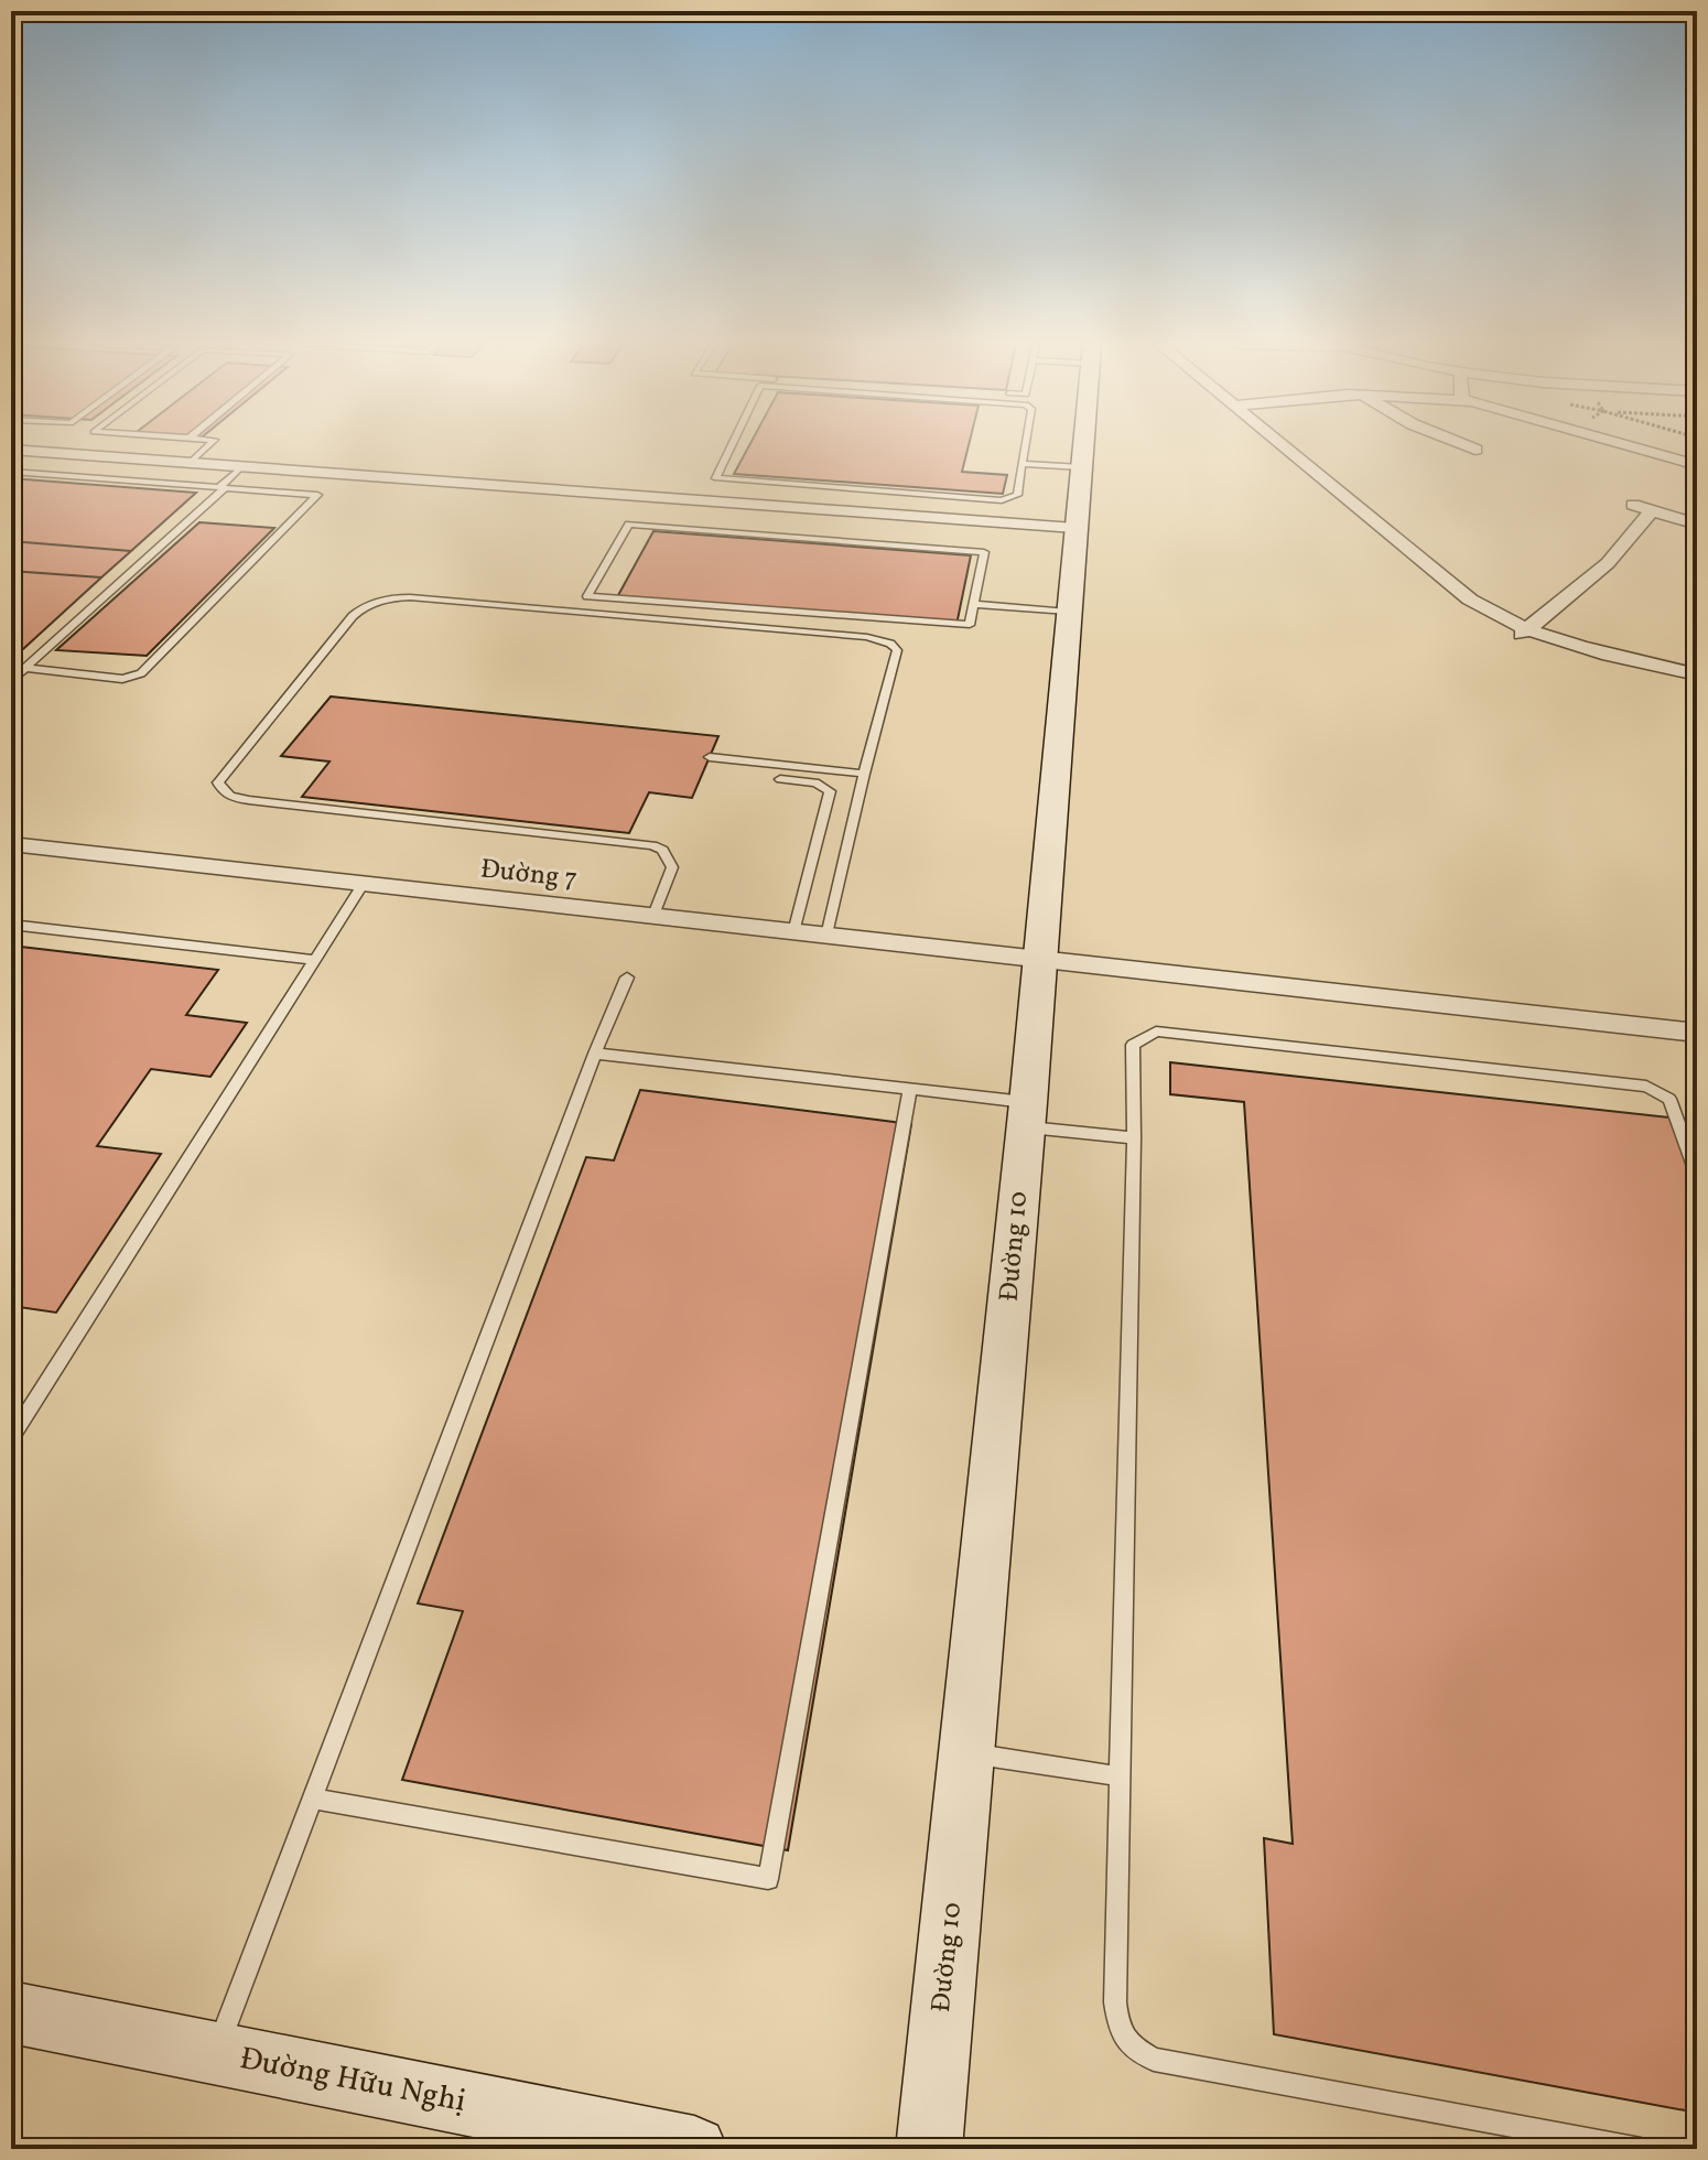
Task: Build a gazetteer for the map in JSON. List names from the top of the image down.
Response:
{
  "streets": {
    "street": ["Đường 7", "Đường 10", "Đường Hữu Nghị"]
  },
  "crossings": [
    ["Đường 7", "Đường 10"]
  ]
}
